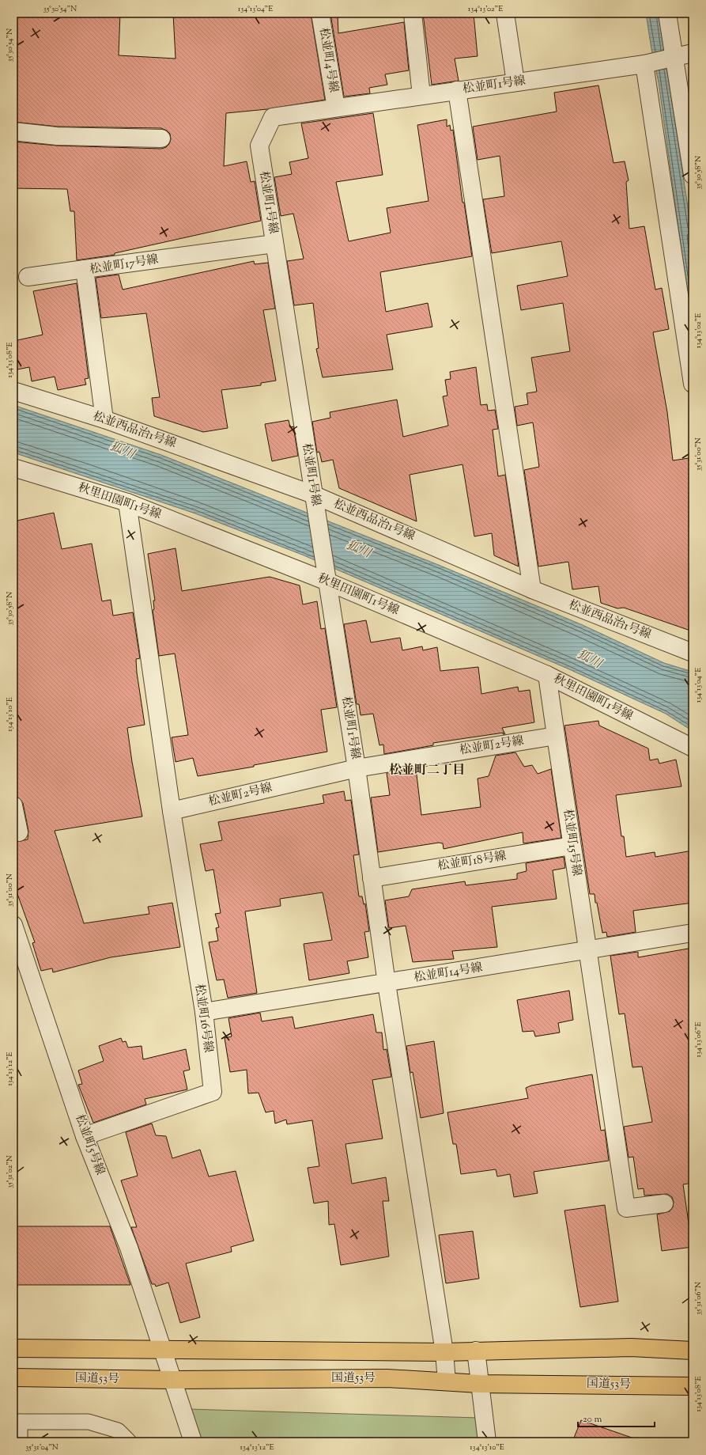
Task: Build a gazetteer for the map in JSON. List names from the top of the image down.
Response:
{
  "streets": {
    "highway": ["国道53号"],
    "street": [
      "松並町4号線",
      "松並町1号線",
      "松並町17号線",
      "松並西品治1号線",
      "秋里田園町1号線",
      "松並町2号線",
      "松並町15号線",
      "松並町18号線",
      "松並町14号線",
      "松並町16号線",
      "松並町5号線"
    ]
  },
  "crossings": [
    ["松並町4号線", "松並町1号線"],
    ["松並町1号線", "松並町17号線"],
    ["松並町1号線", "松並西品治1号線"],
    ["松並町1号線", "秋里田園町1号線"],
    ["松並町1号線", "松並町2号線"],
    ["松並町1号線", "松並町18号線"],
    ["松並町1号線", "松並町14号線"],
    ["松並町1号線", "国道53号"],
    ["松並町17号線", "松並西品治1号線"],
    ["松並町2号線", "松並町15号線"],
    ["松並町2号線", "松並町16号線"],
    ["松並町15号線", "松並町18号線"],
    ["松並町15号線", "松並町14号線"],
    ["松並町14号線", "松並町16号線"],
    ["松並町16号線", "松並町5号線"],
    ["松並町5号線", "国道53号"]
  ],
  "districts": ["松並町二丁目"],
  "water": ["狐川"],
  "scale_bar": "20 m",
  "coordinates": [
    "35°30'54\"N",
    "134°13'04\"E",
    "134°13'02\"E",
    "35°30'58\"N",
    "134°13'08\"E",
    "35°31'00\"N",
    "134°13'10\"E",
    "134°13'06\"E",
    "134°13'12\"E",
    "35°31'02\"N",
    "35°31'06\"N",
    "35°31'04\"N"
  ]
}
